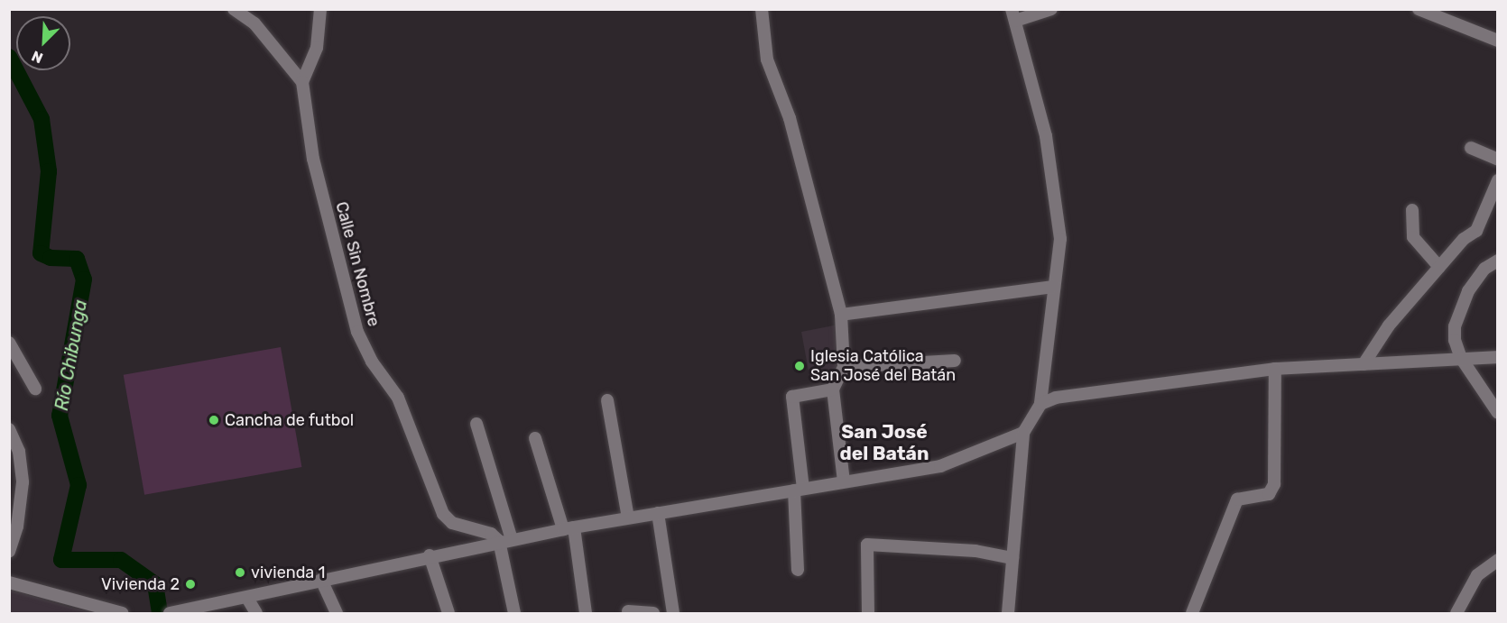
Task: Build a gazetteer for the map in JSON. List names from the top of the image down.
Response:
{
  "streets": {
    "street": ["Calle Sin Nombre"]
  },
  "districts": ["San José del Batán"],
  "water": ["Río Chibunga"],
  "places": [
    "Iglesia Católica San José del Batán",
    "Cancha de futbol",
    "vivienda 1",
    "Vivienda 2"
  ],
  "north": "bottom left"
}
